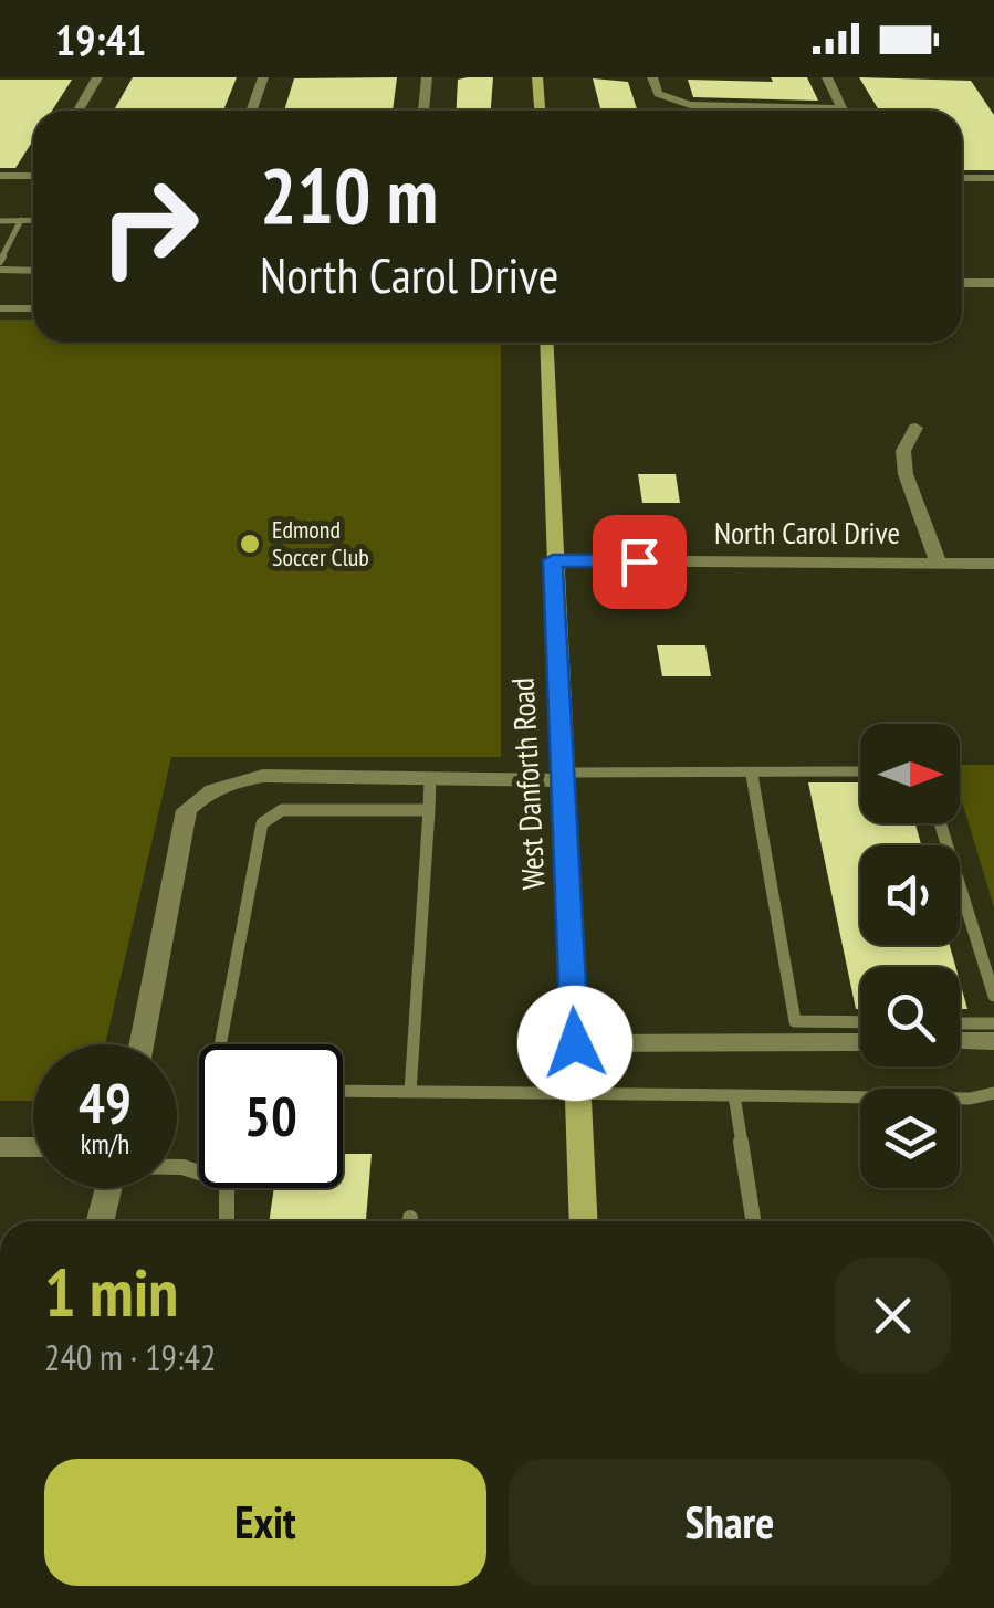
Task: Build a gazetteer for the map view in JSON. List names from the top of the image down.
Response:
{
  "streets": {
    "main road": ["West Danforth Road"],
    "street": ["North Carol Drive"]
  },
  "crossings": [
    ["North Carol Drive", "West Danforth Road"]
  ],
  "places": ["Edmond Soccer Club"],
  "north": "right",
  "page": {
    "status": "19:41",
    "turn": ["210 m", "North Carol Drive"],
    "speed": "49 km/h",
    "limit": "50",
    "heading": ["1 min", "240 m · 19:42"],
    "buttons": ["Exit", "Share"]
  }
}
